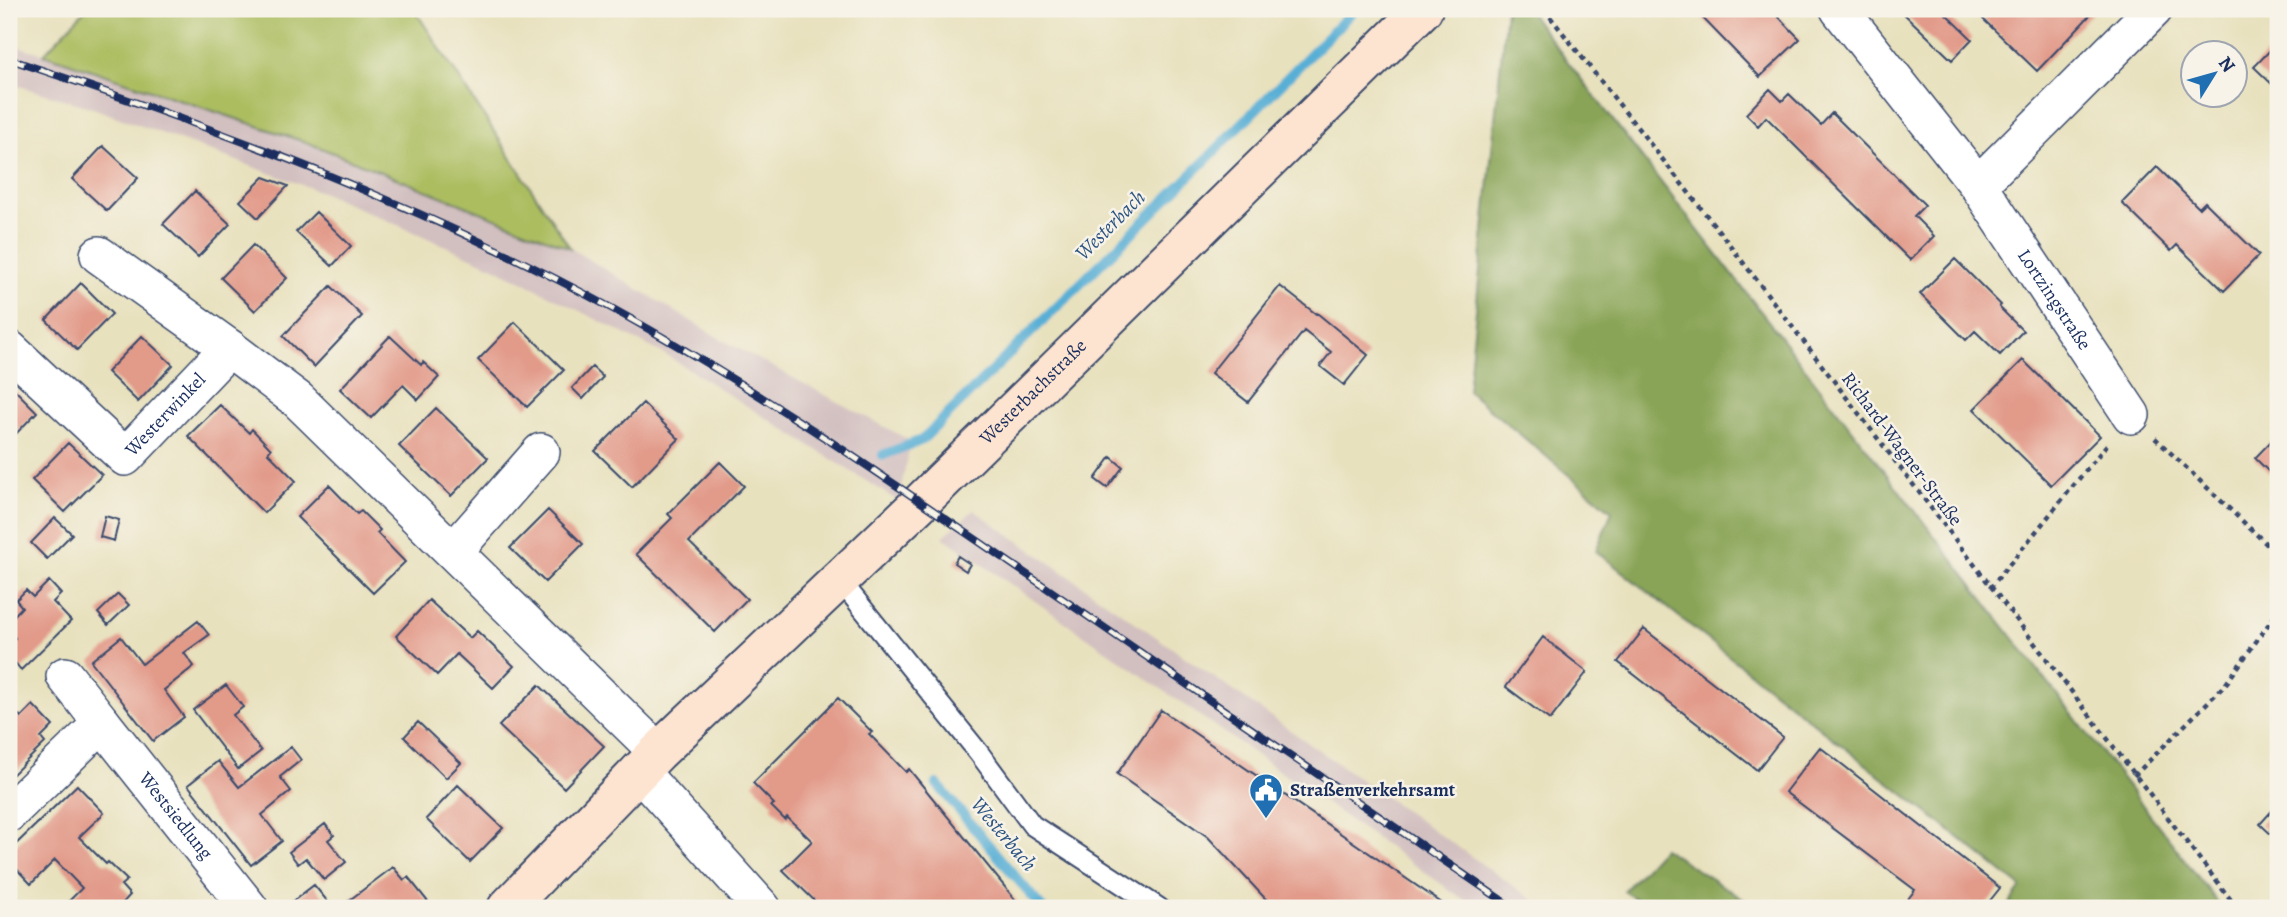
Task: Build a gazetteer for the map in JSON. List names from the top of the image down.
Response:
{
  "streets": {
    "main road": ["Westerbachstraße"],
    "street": ["Lortzingstraße", "Westerwinkel", "Westsiedlung"],
    "path": ["Richard-Wagner-Straße"]
  },
  "water": ["Westerbach"],
  "places": {
    "public building": ["Straßenverkehrsamt"]
  },
  "north": "top right"
}
